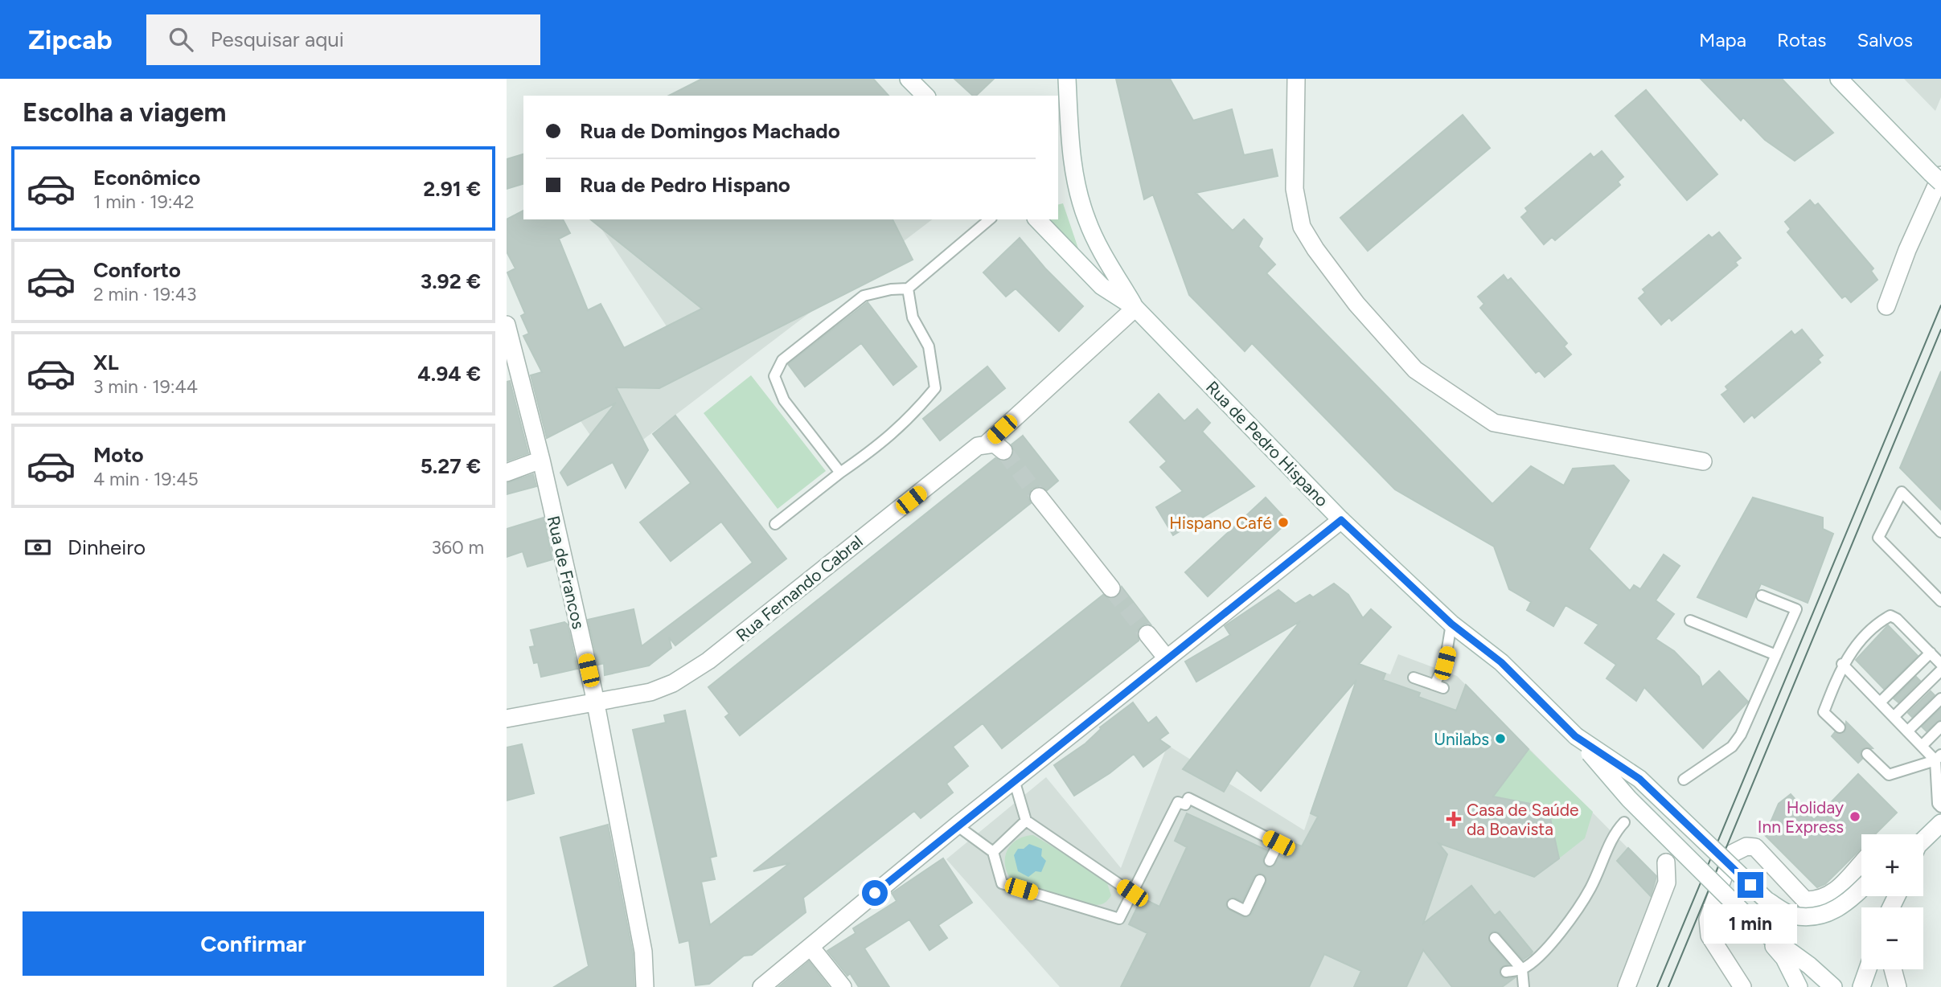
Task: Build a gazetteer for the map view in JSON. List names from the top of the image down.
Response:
{
  "streets": {
    "street": ["Rua de Pedro Hispano", "Rua de Francos", "Rua Fernando Cabral"]
  },
  "crossings": [
    ["Rua de Pedro Hispano", "Rua Fernando Cabral"],
    ["Rua de Francos", "Rua Fernando Cabral"]
  ],
  "places": {
    "other": ["Hispano Café", "Unilabs", "Holiday Inn Express"],
    "health": ["Casa de Saúde da Boavista"]
  },
  "page": {
    "header": "Zipcab",
    "search": "Pesquisar aqui",
    "nav": ["Mapa", "Rotas", "Salvos"],
    "heading": "Escolha a viagem",
    "banner": ["Rua de Domingos Machado", "Rua de Pedro Hispano"],
    "list": [
      {
        "name": "Econômico",
        "note": "1 min · 19:42",
        "value": "2.91 €"
      },
      {
        "name": "Conforto",
        "note": "2 min · 19:43",
        "value": "3.92 €"
      },
      {
        "name": "XL",
        "note": "3 min · 19:44",
        "value": "4.94 €"
      },
      {
        "name": "Moto",
        "note": "4 min · 19:45",
        "value": "5.27 €"
      }
    ],
    "pay": ["Dinheiro", "360 m"],
    "map_buttons": ["+", "−"],
    "buttons": "Confirmar",
    "bubble": "1 min"
  }
}
